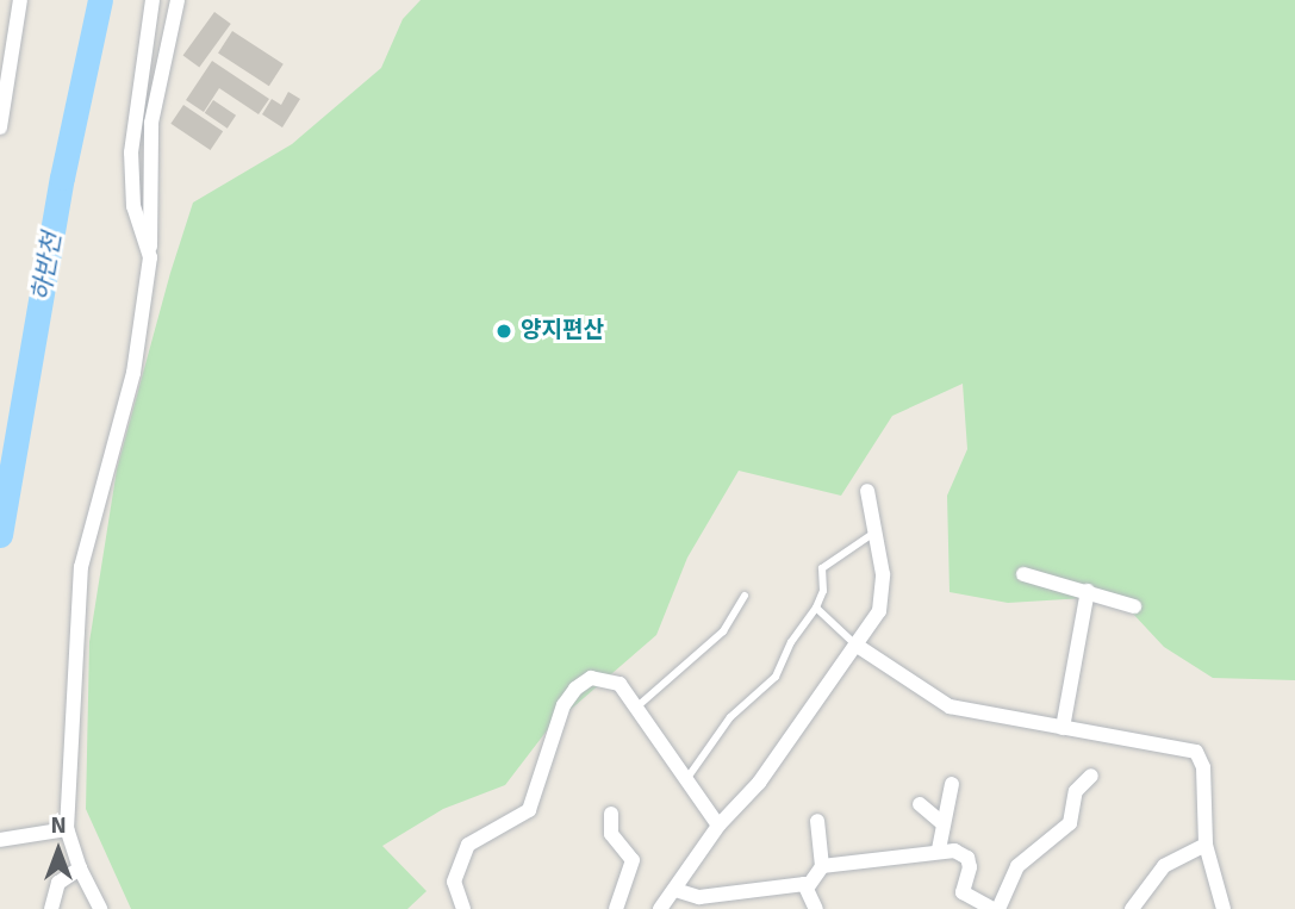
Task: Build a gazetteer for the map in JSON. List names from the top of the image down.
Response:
{
  "water": ["하반천"],
  "places": ["양지편산"],
  "north": "top"
}
